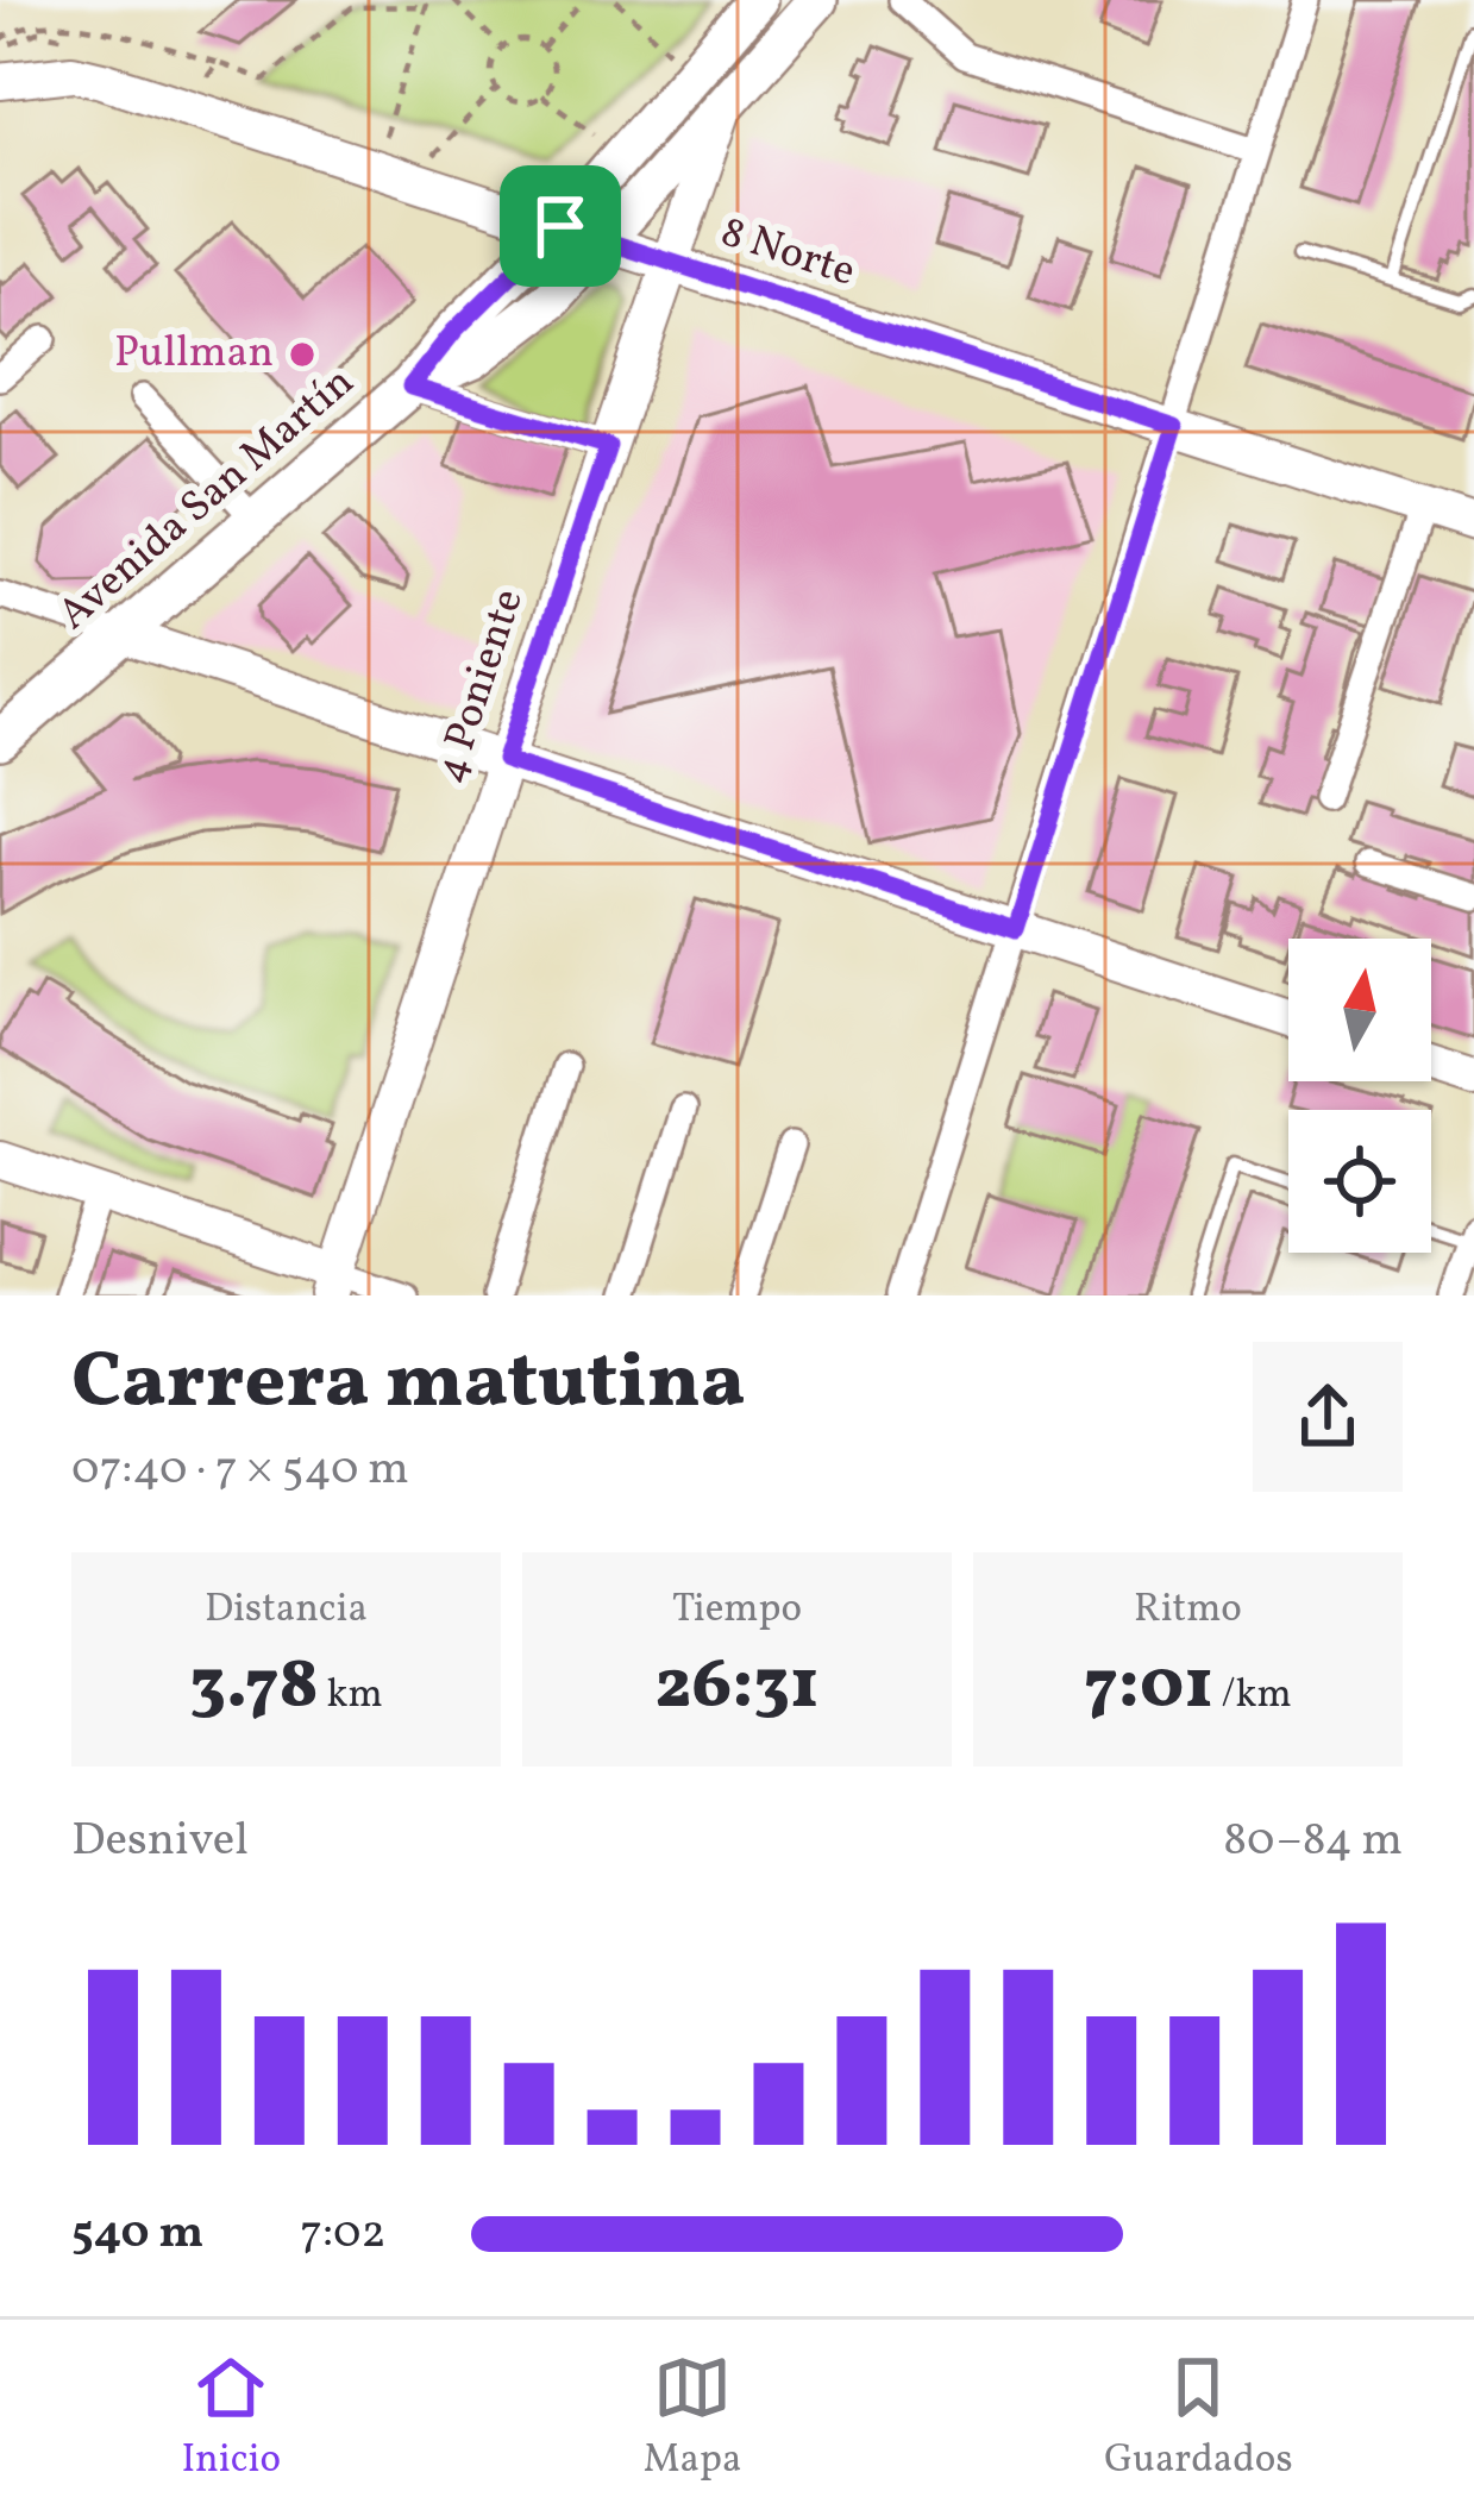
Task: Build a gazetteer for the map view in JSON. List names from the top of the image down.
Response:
{
  "streets": {
    "main road": ["Avenida San Martín"],
    "street": ["8 Norte", "4 Poniente"]
  },
  "crossings": [
    ["8 Norte", "Avenida San Martín"],
    ["8 Norte", "4 Poniente"],
    ["Avenida San Martín", "4 Poniente"]
  ],
  "places": ["Pullman"],
  "north": "top",
  "page": {
    "heading": ["Carrera matutina", "07:40 · 7 × 540 m"],
    "stats": [
      ["Distancia", "3.78 km"],
      ["Tiempo", "26:31"],
      ["Ritmo", "7:01 /km"]
    ],
    "chart": ["Desnivel", "80–84 m"],
    "list": [
      {
        "name": "540 m",
        "note": "7:02"
      }
    ],
    "tabs": ["Inicio", "Mapa", "Guardados"]
  }
}
